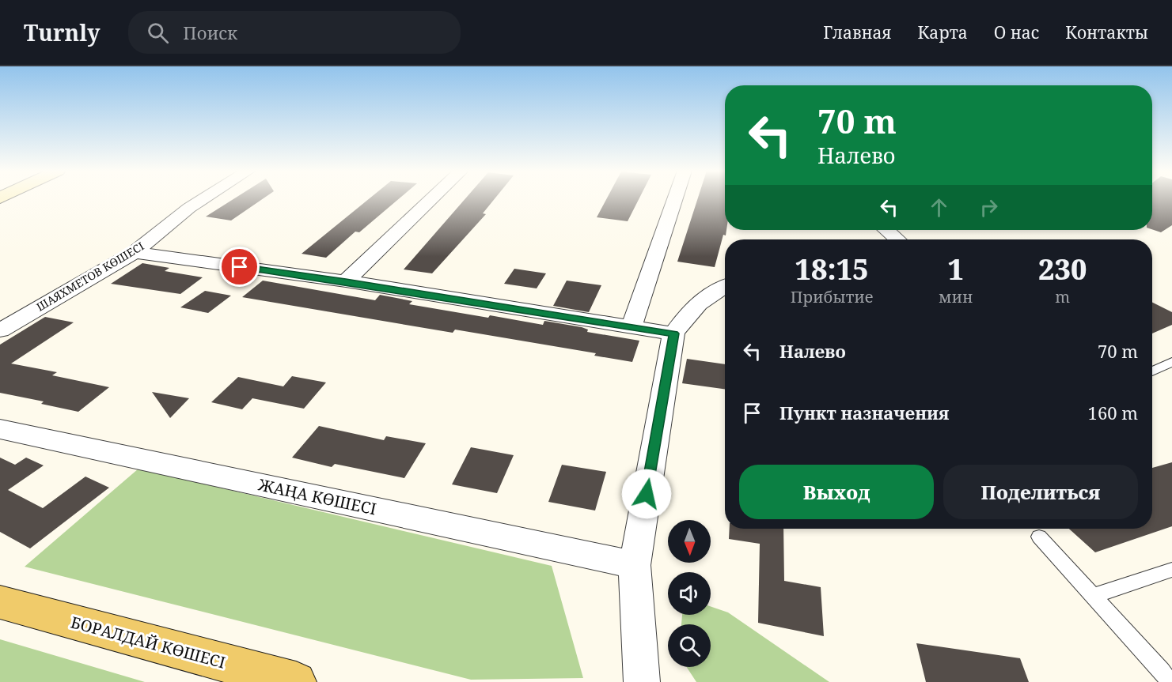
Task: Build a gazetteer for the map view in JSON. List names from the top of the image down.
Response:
{
  "streets": {
    "main road": ["БОРАЛДАЙ КӨШЕСІ"],
    "street": ["ШАЯХМЕТОВ КӨШЕСІ", "ЖАҢА КӨШЕСІ"]
  },
  "north": "bottom",
  "page": {
    "header": "Turnly",
    "search": "Поиск",
    "nav": [
      "Главная",
      "Карта",
      "О нас",
      "Контакты"
    ],
    "turn": ["70 m", "Налево"],
    "eta": [
      "18:15",
      "Прибытие",
      "1",
      "мин",
      "230",
      "m"
    ],
    "list": [
      {
        "name": "Налево",
        "value": "70 m"
      },
      {
        "name": "Пункт назначения",
        "value": "160 m"
      }
    ],
    "buttons": ["Выход", "Поделиться"]
  }
}
